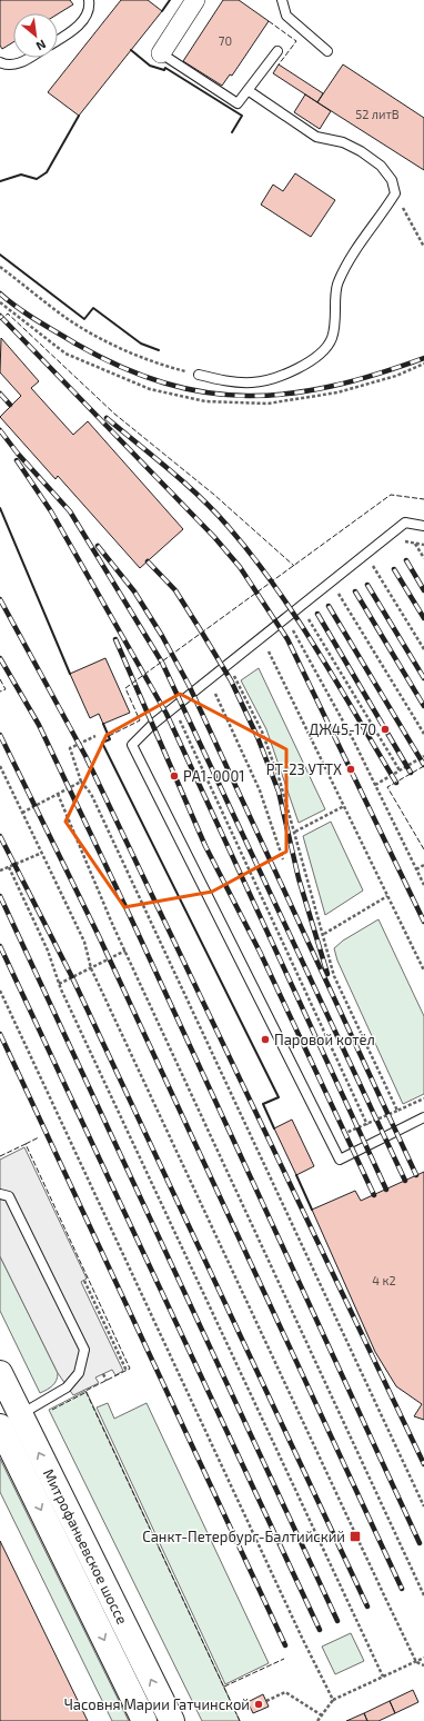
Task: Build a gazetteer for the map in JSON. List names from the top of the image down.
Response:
{
  "streets": {
    "main road": ["Митрофаньевское шоссе"]
  },
  "places": {
    "other": [
      "ДЖ45-170",
      "РТ-23 УТТХ",
      "РА1-0001",
      "Паровой котёл",
      "Часовня Марии Гатчинской"
    ],
    "transit": ["Санкт-Петербург-Балтийский"]
  },
  "house_numbers": ["70", "52 литВ", "4 к2"],
  "north": "bottom right"
}
